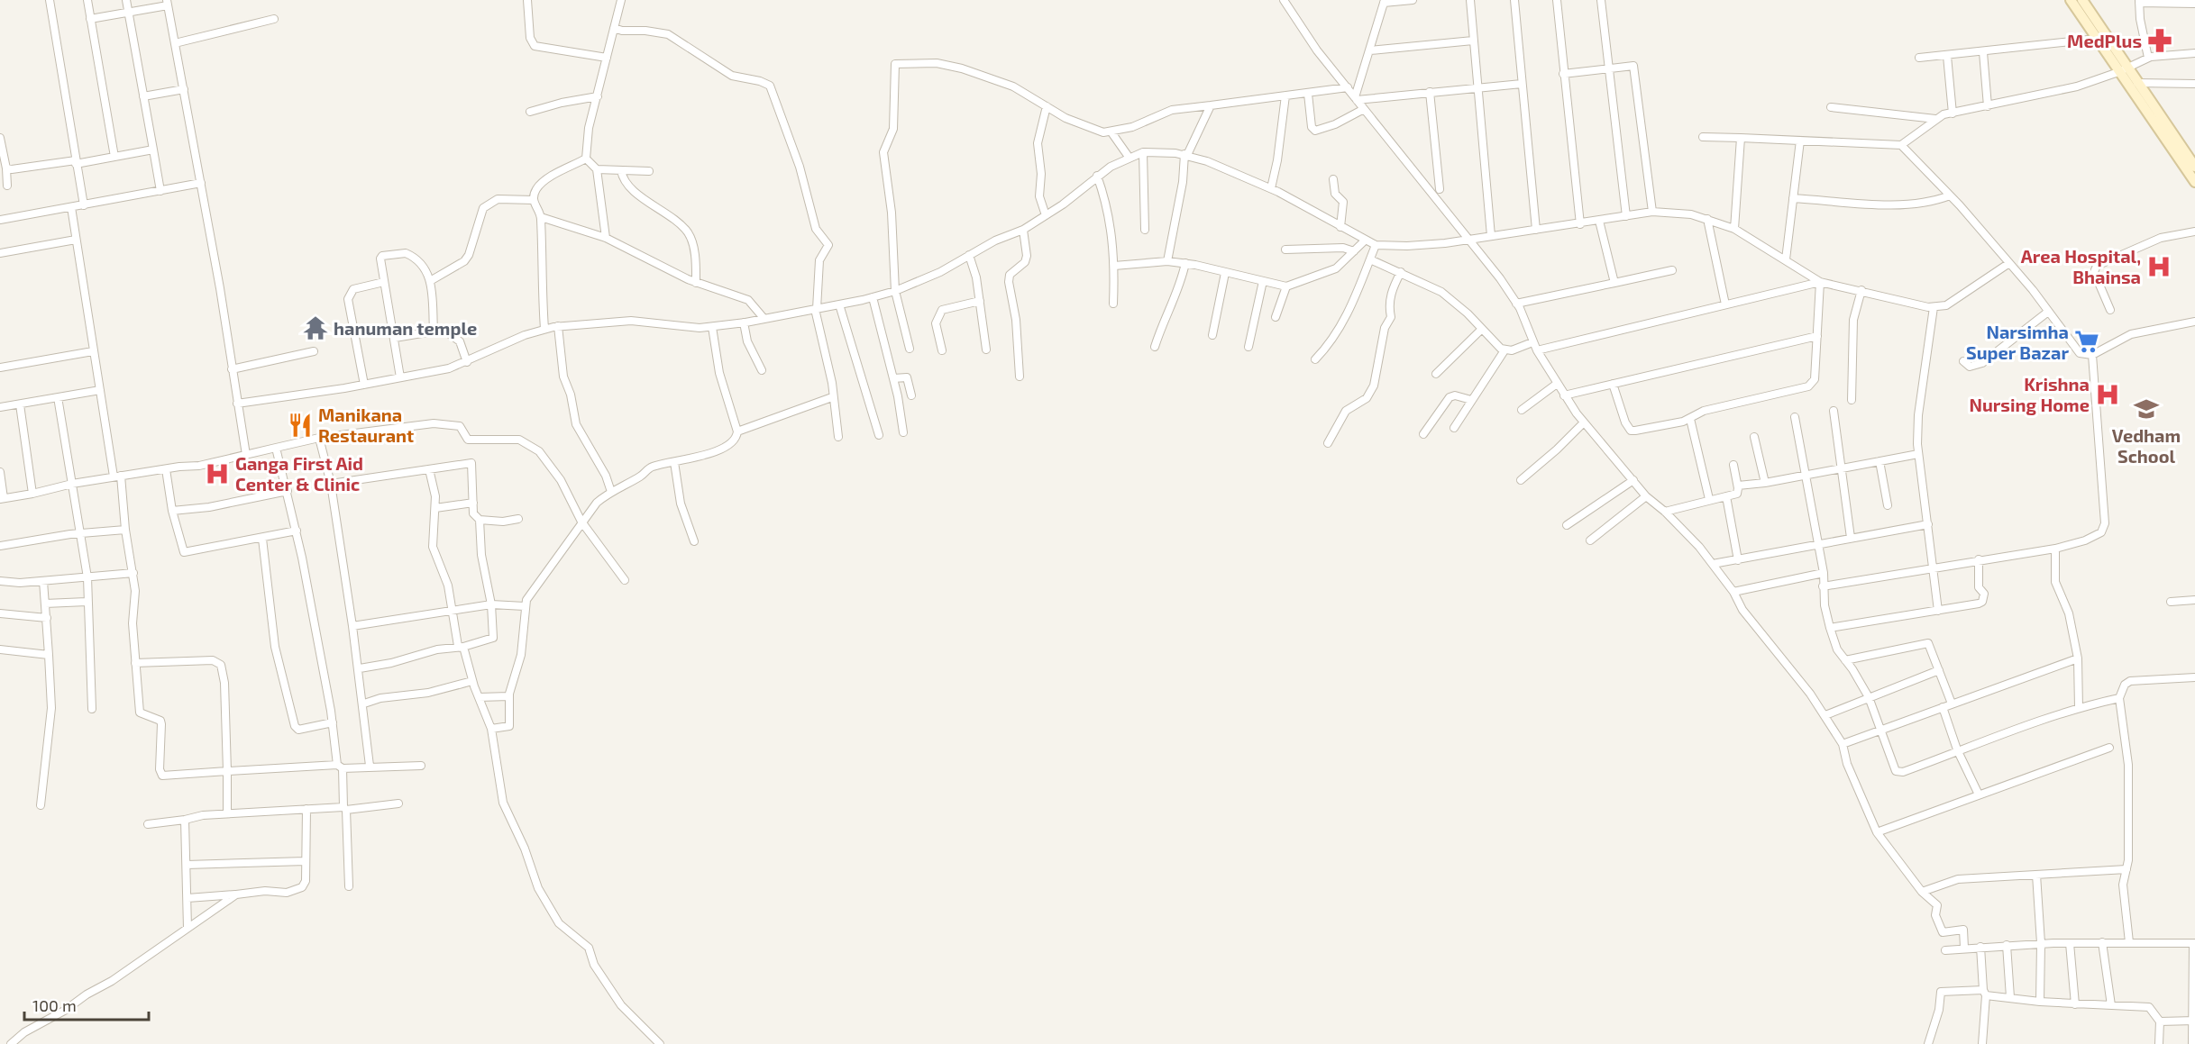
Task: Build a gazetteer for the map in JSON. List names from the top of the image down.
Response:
{
  "places": {
    "pharmacy": ["MedPlus"],
    "hospital": ["Area Hospital, Bhainsa", "Krishna Nursing Home", "Ganga First Aid Center & Clinic"],
    "temple": ["hanuman temple"],
    "supermarket": ["Narsimha Super Bazar"],
    "school or university": ["Vedham School"],
    "restaurant": ["Manikana Restaurant"]
  },
  "scale_bar": "100 m"
}
